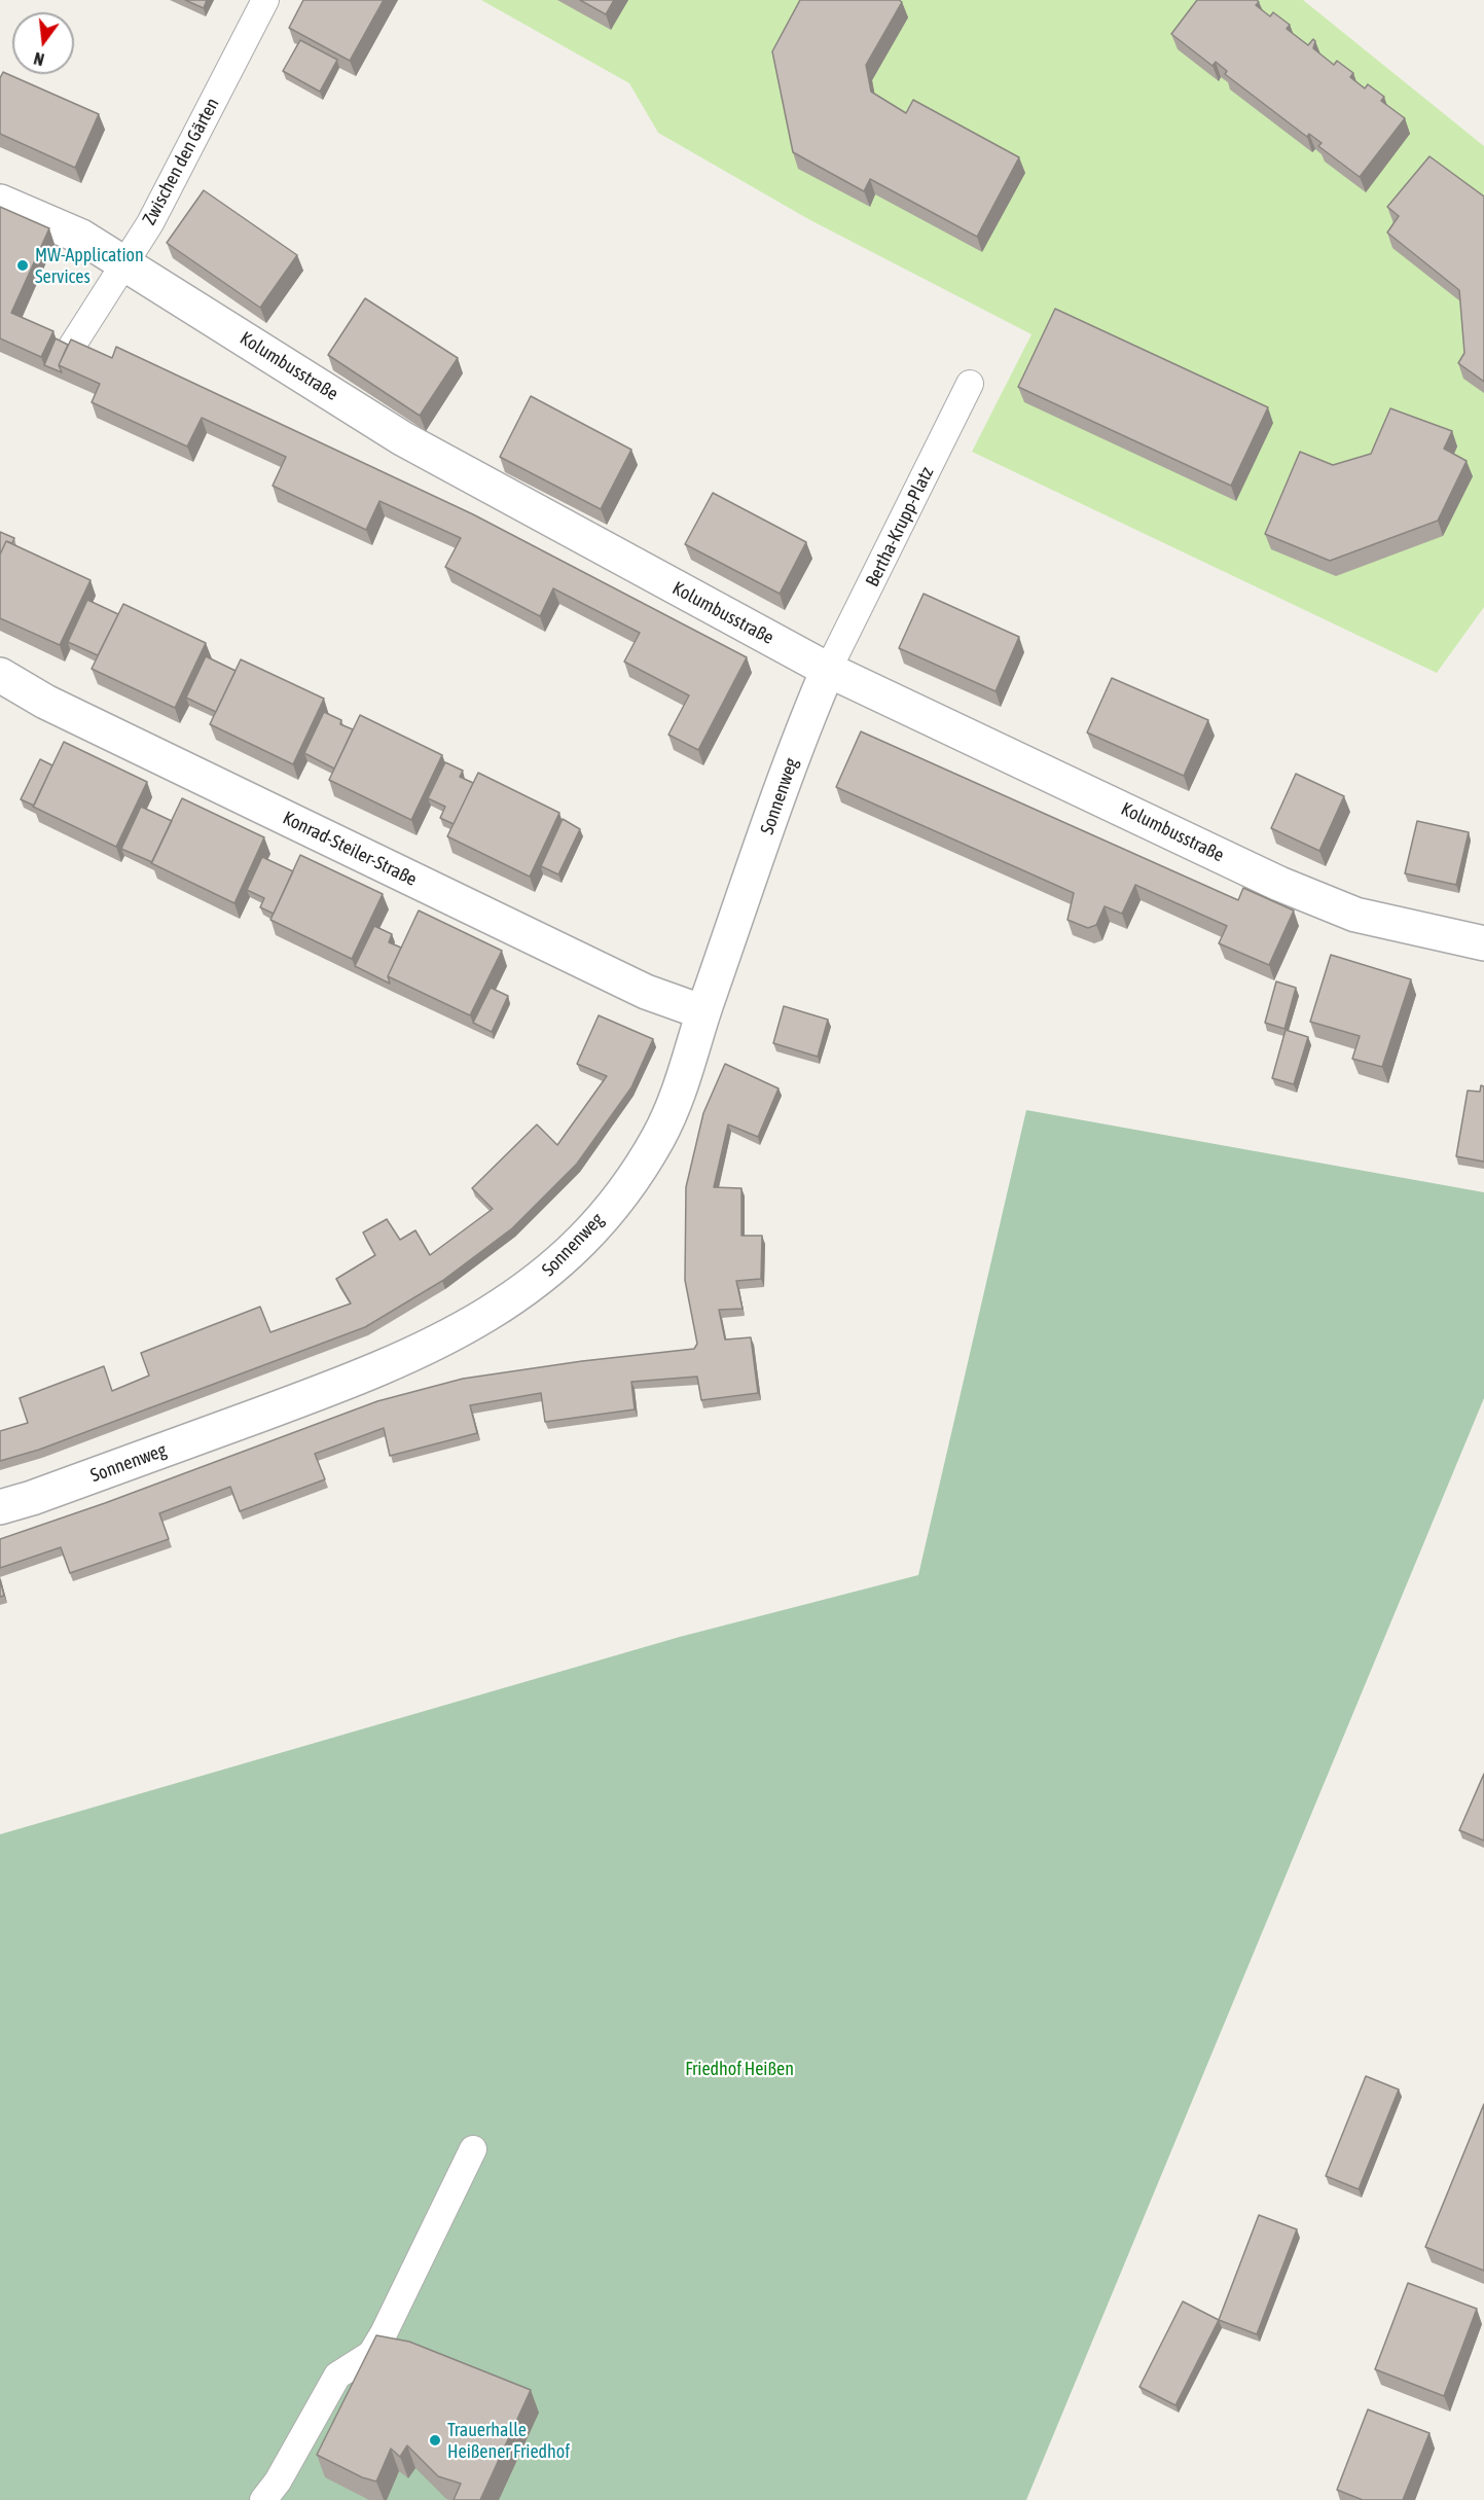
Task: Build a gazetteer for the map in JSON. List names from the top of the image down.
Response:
{
  "streets": {
    "street": ["Kolumbusstraße", "Sonnenweg", "Konrad-Steiler-Straße"],
    "lane": ["Zwischen den Gärten", "Bertha-Krupp-Platz"]
  },
  "crossings": [
    ["Zwischen den Gärten", "Kolumbusstraße"],
    ["Kolumbusstraße", "Bertha-Krupp-Platz"],
    ["Kolumbusstraße", "Sonnenweg"],
    ["Bertha-Krupp-Platz", "Sonnenweg"],
    ["Sonnenweg", "Konrad-Steiler-Straße"]
  ],
  "parks": ["Friedhof Heißen"],
  "places": ["MW-Application Services", "Trauerhalle Heißener Friedhof"],
  "north": "bottom"
}
